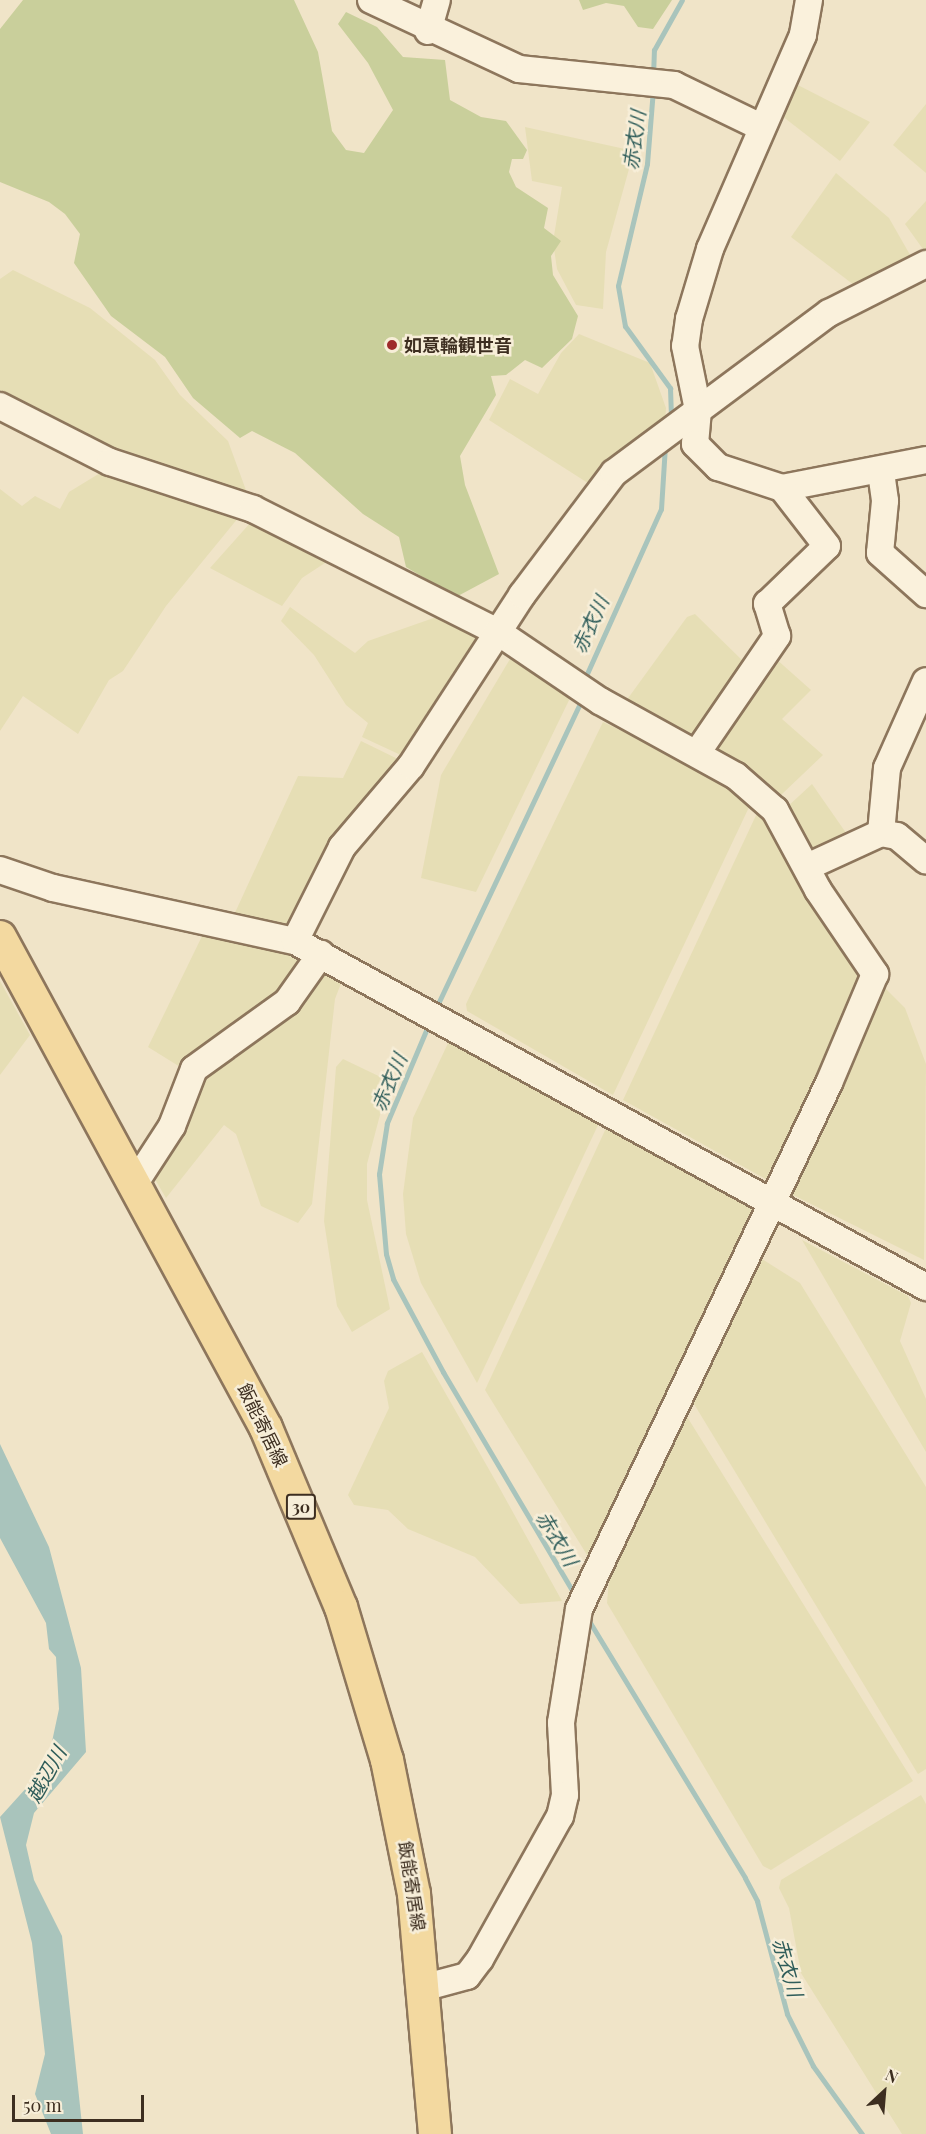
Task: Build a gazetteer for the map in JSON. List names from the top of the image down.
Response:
{
  "streets": {
    "main road": ["飯能寄居線", "30"]
  },
  "water": ["赤衣川", "越辺川"],
  "places": ["如意輪観世音"],
  "scale_bar": "50 m",
  "north": "top right"
}
